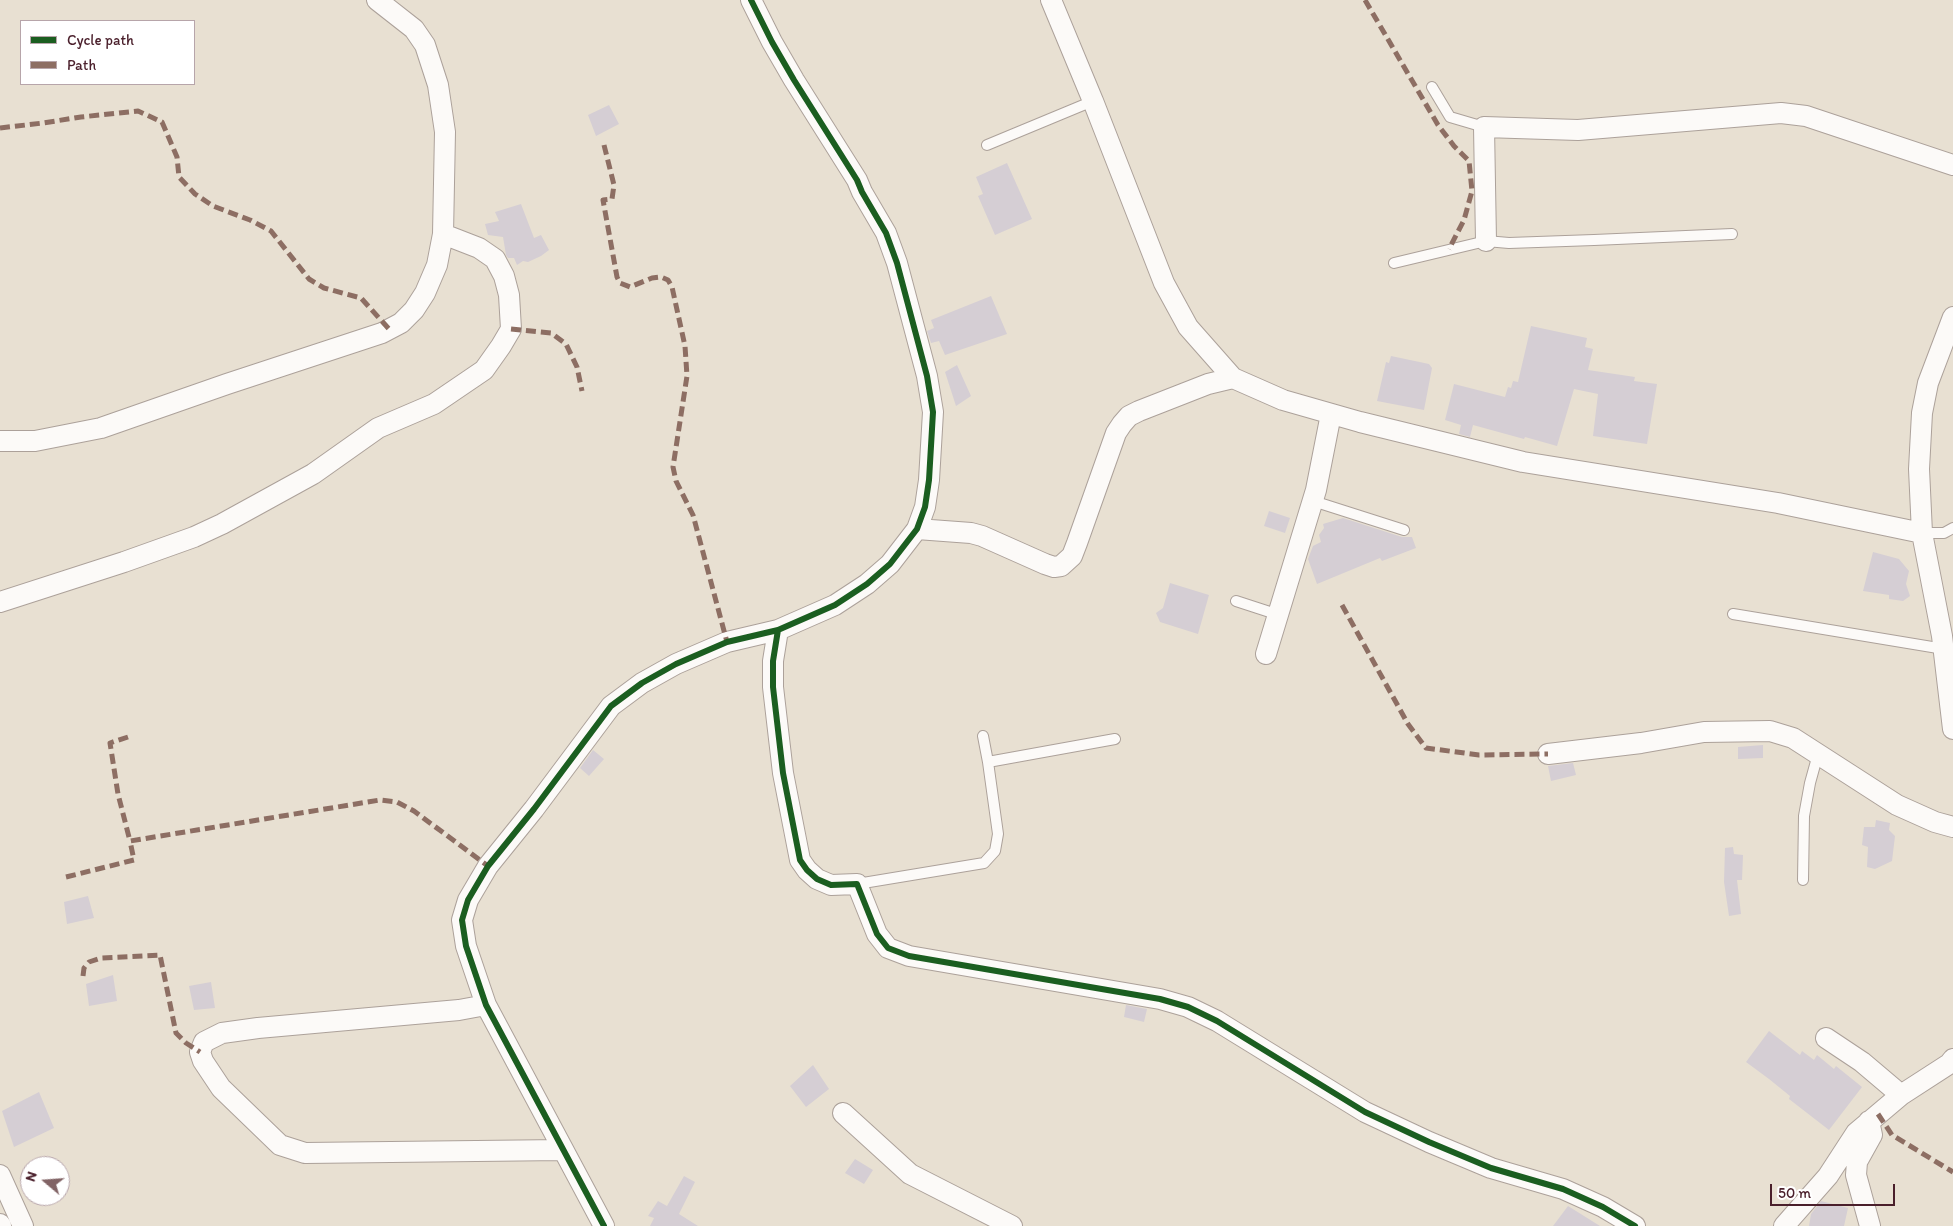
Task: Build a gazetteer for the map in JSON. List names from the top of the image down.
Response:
{
  "legend": ["Cycle path", "Path"],
  "scale_bar": "50 m",
  "north": "left"
}
